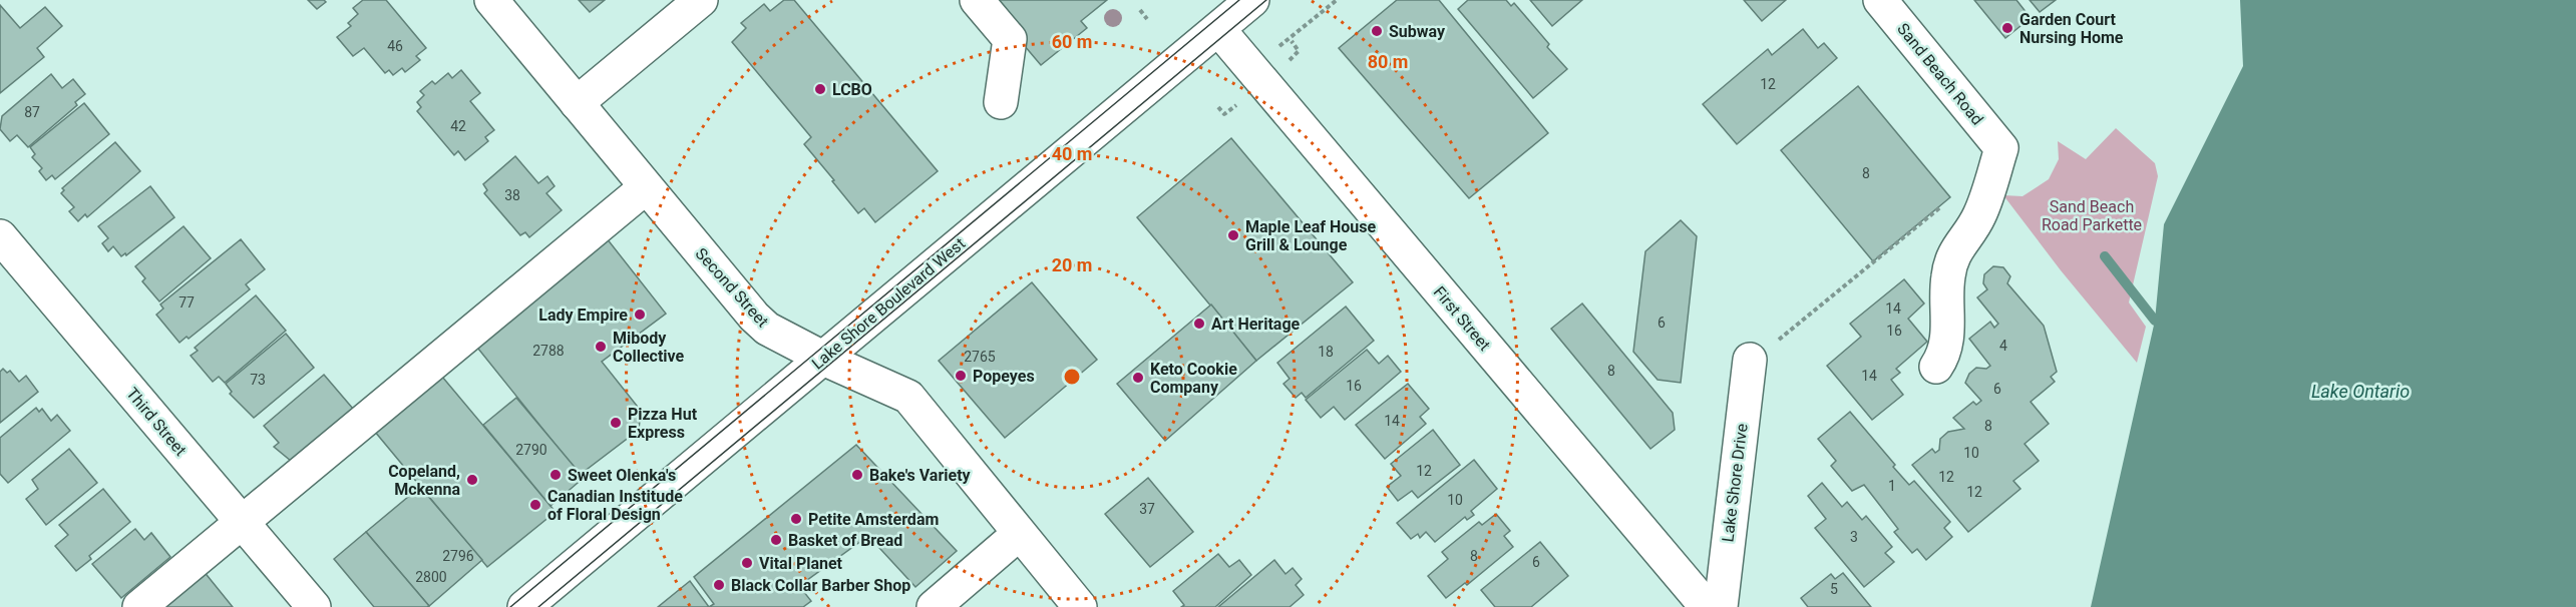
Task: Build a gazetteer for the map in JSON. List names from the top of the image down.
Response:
{
  "streets": {
    "street": [
      "Sand Beach Road",
      "Second Street",
      "Lake Shore Boulevard West",
      "First Street",
      "Third Street",
      "Lake Shore Drive"
    ]
  },
  "crossings": [
    ["Second Street", "Lake Shore Boulevard West"],
    ["Lake Shore Boulevard West", "First Street"]
  ],
  "water": ["Lake Ontario"],
  "parks": ["Sand Beach Road Parkette"],
  "places": [
    "Garden Court Nursing Home",
    "Subway",
    "LCBO",
    "Maple Leaf House Grill & Lounge",
    "Lady Empire",
    "Art Heritage",
    "Mibody Collective",
    "Popeyes",
    "Keto Cookie Company",
    "Pizza Hut Express",
    "Sweet Olenka's",
    "Bake's Variety",
    "Copeland, Mckenna",
    "Canadian Institude of Floral Design",
    "Petite Amsterdam",
    "Basket of Bread",
    "Vital Planet",
    "Black Collar Barber Shop"
  ],
  "house_numbers": [
    "46",
    "12",
    "87",
    "42",
    "8",
    "38",
    "77",
    "14",
    "6",
    "16",
    "4",
    "2788",
    "18",
    "2765",
    "8",
    "14",
    "73",
    "16",
    "6",
    "14",
    "8",
    "2790",
    "10",
    "12",
    "12",
    "1",
    "12",
    "10",
    "37",
    "3",
    "2796",
    "8",
    "6",
    "2800",
    "5"
  ],
  "rings": [
    "60 m",
    "80 m",
    "40 m",
    "20 m"
  ]
}
